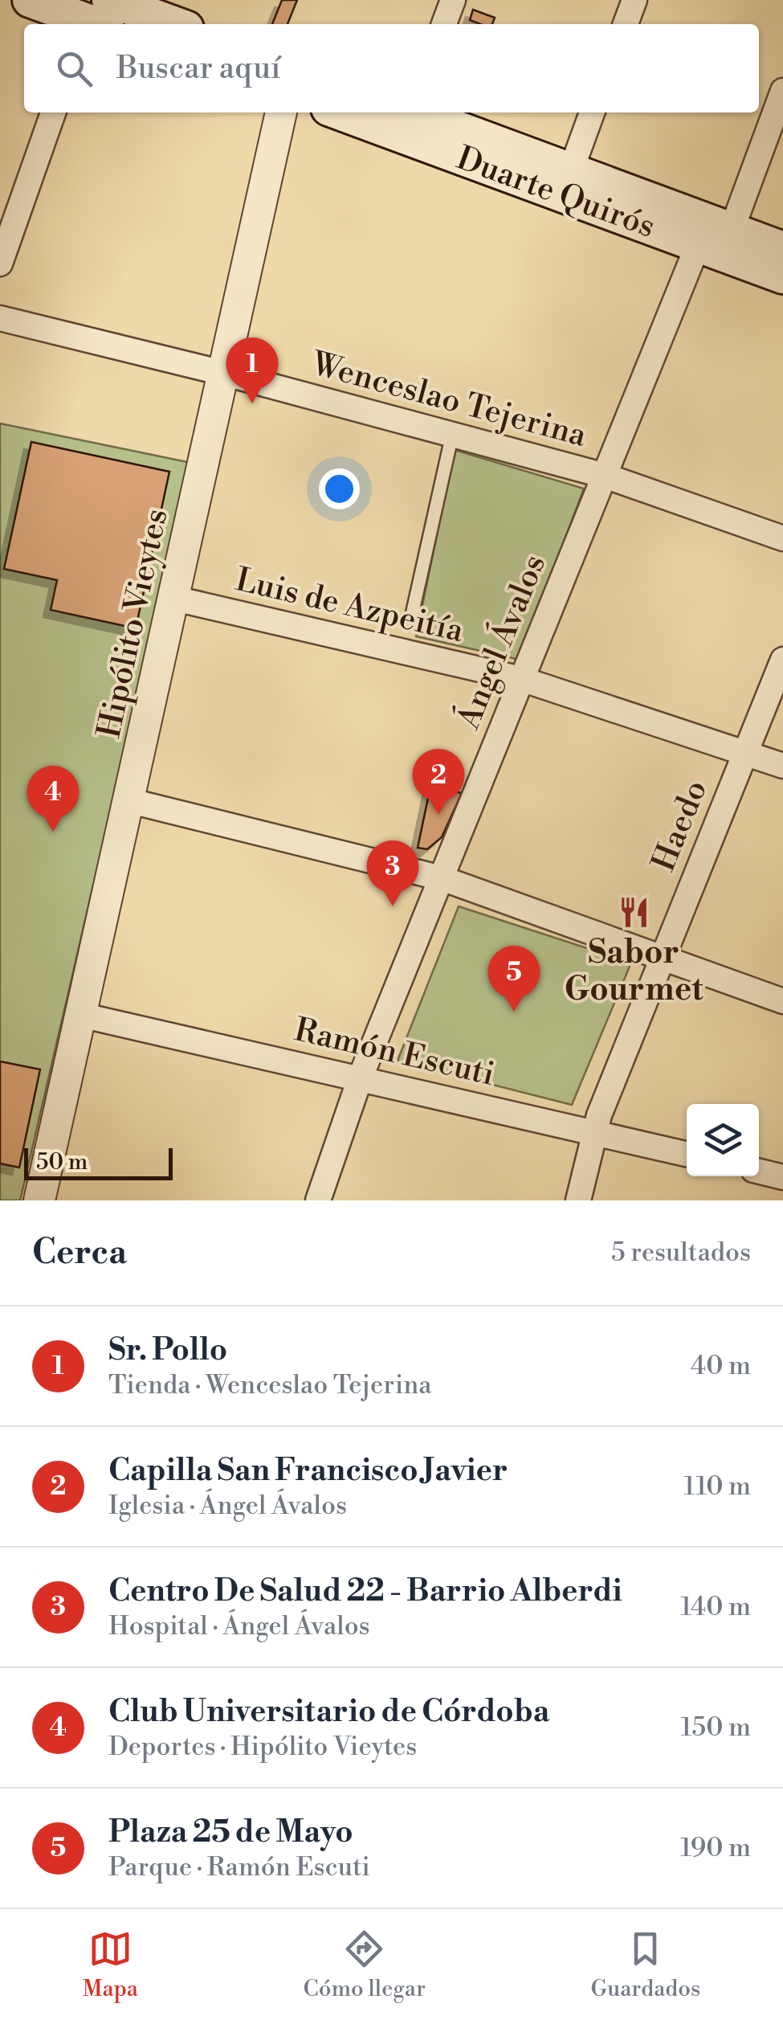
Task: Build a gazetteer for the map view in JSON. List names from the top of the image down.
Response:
{
  "streets": {
    "main road": ["Duarte Quirós"],
    "street": [
      "Wenceslao Tejerina",
      "Luis de Azpeitía",
      "Hipólito Vieytes",
      "Ángel Ávalos",
      "Haedo",
      "Ramón Escuti"
    ]
  },
  "crossings": [
    ["Duarte Quirós", "Ángel Ávalos"],
    ["Wenceslao Tejerina", "Hipólito Vieytes"],
    ["Wenceslao Tejerina", "Ángel Ávalos"],
    ["Luis de Azpeitía", "Hipólito Vieytes"],
    ["Luis de Azpeitía", "Ángel Ávalos"],
    ["Luis de Azpeitía", "Haedo"],
    ["Hipólito Vieytes", "Ramón Escuti"],
    ["Ángel Ávalos", "Ramón Escuti"],
    ["Haedo", "Ramón Escuti"]
  ],
  "places": {
    "restaurant": ["Sabor Gourmet"]
  },
  "scale_bar": "50 m",
  "page": {
    "search": "Buscar aquí",
    "pins": [
      "1",
      "2",
      "4",
      "3",
      "5"
    ],
    "scale": "50 m",
    "heading": ["Cerca", "5 resultados"],
    "list": [
      {
        "mark": "1",
        "name": "Sr. Pollo",
        "note": "Tienda · Wenceslao Tejerina",
        "value": "40 m"
      },
      {
        "mark": "2",
        "name": "Capilla San Francisco Javier",
        "note": "Iglesia · Ángel Ávalos",
        "value": "110 m"
      },
      {
        "mark": "3",
        "name": "Centro De Salud 22 - Barrio Alberdi",
        "note": "Hospital · Ángel Ávalos",
        "value": "140 m"
      },
      {
        "mark": "4",
        "name": "Club Universitario de Córdoba",
        "note": "Deportes · Hipólito Vieytes",
        "value": "150 m"
      },
      {
        "mark": "5",
        "name": "Plaza 25 de Mayo",
        "note": "Parque · Ramón Escuti",
        "value": "190 m"
      }
    ],
    "nav": ["Mapa", "Cómo llegar", "Guardados"]
  }
}
